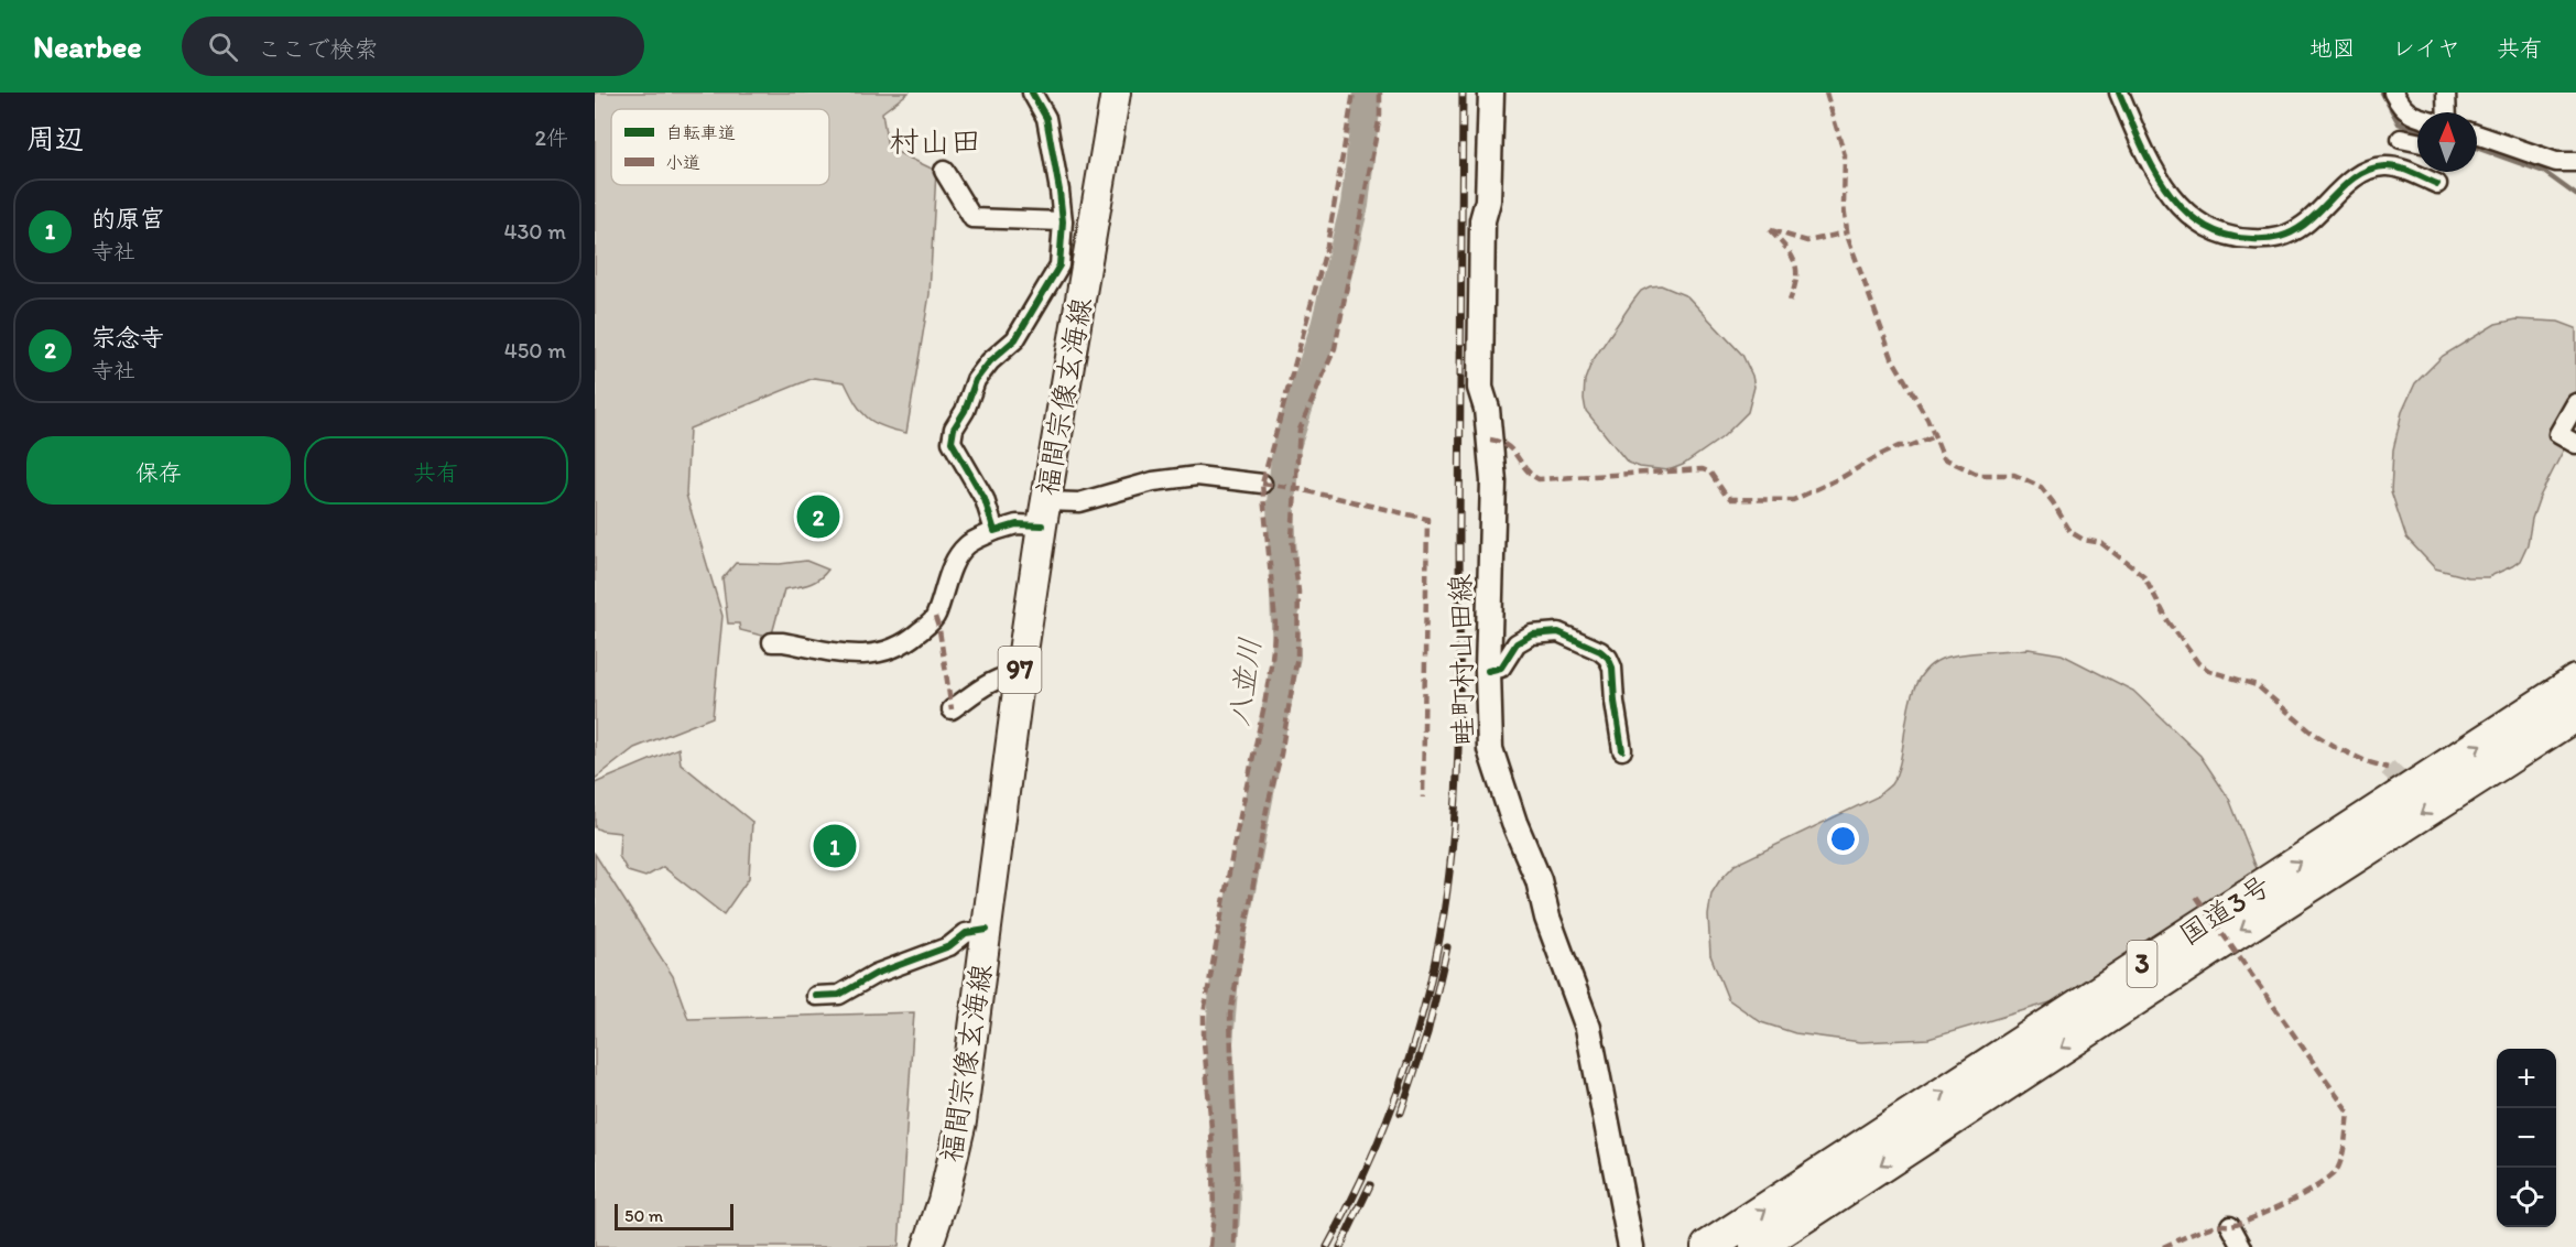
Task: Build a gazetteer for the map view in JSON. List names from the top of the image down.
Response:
{
  "streets": {
    "highway": ["国道3号", "3"],
    "main road": ["福間宗像玄海線", "畦町村山田線", "97"]
  },
  "districts": ["村山田"],
  "water": ["八並川"],
  "legend": ["自転車道", "小道"],
  "scale_bar": "50 m",
  "north": "top",
  "page": {
    "header": "Nearbee",
    "search": "ここで検索",
    "nav": ["地図", "レイヤ", "共有"],
    "heading": ["周辺", "2件"],
    "list": [
      {
        "mark": "1",
        "name": "的原宮",
        "note": "寺社",
        "value": "430 m"
      },
      {
        "mark": "2",
        "name": "宗念寺",
        "note": "寺社",
        "value": "450 m"
      }
    ],
    "buttons": ["保存", "共有"],
    "pins": ["2", "1"],
    "map_buttons": ["+", "−"],
    "scale": "50 m"
  }
}
